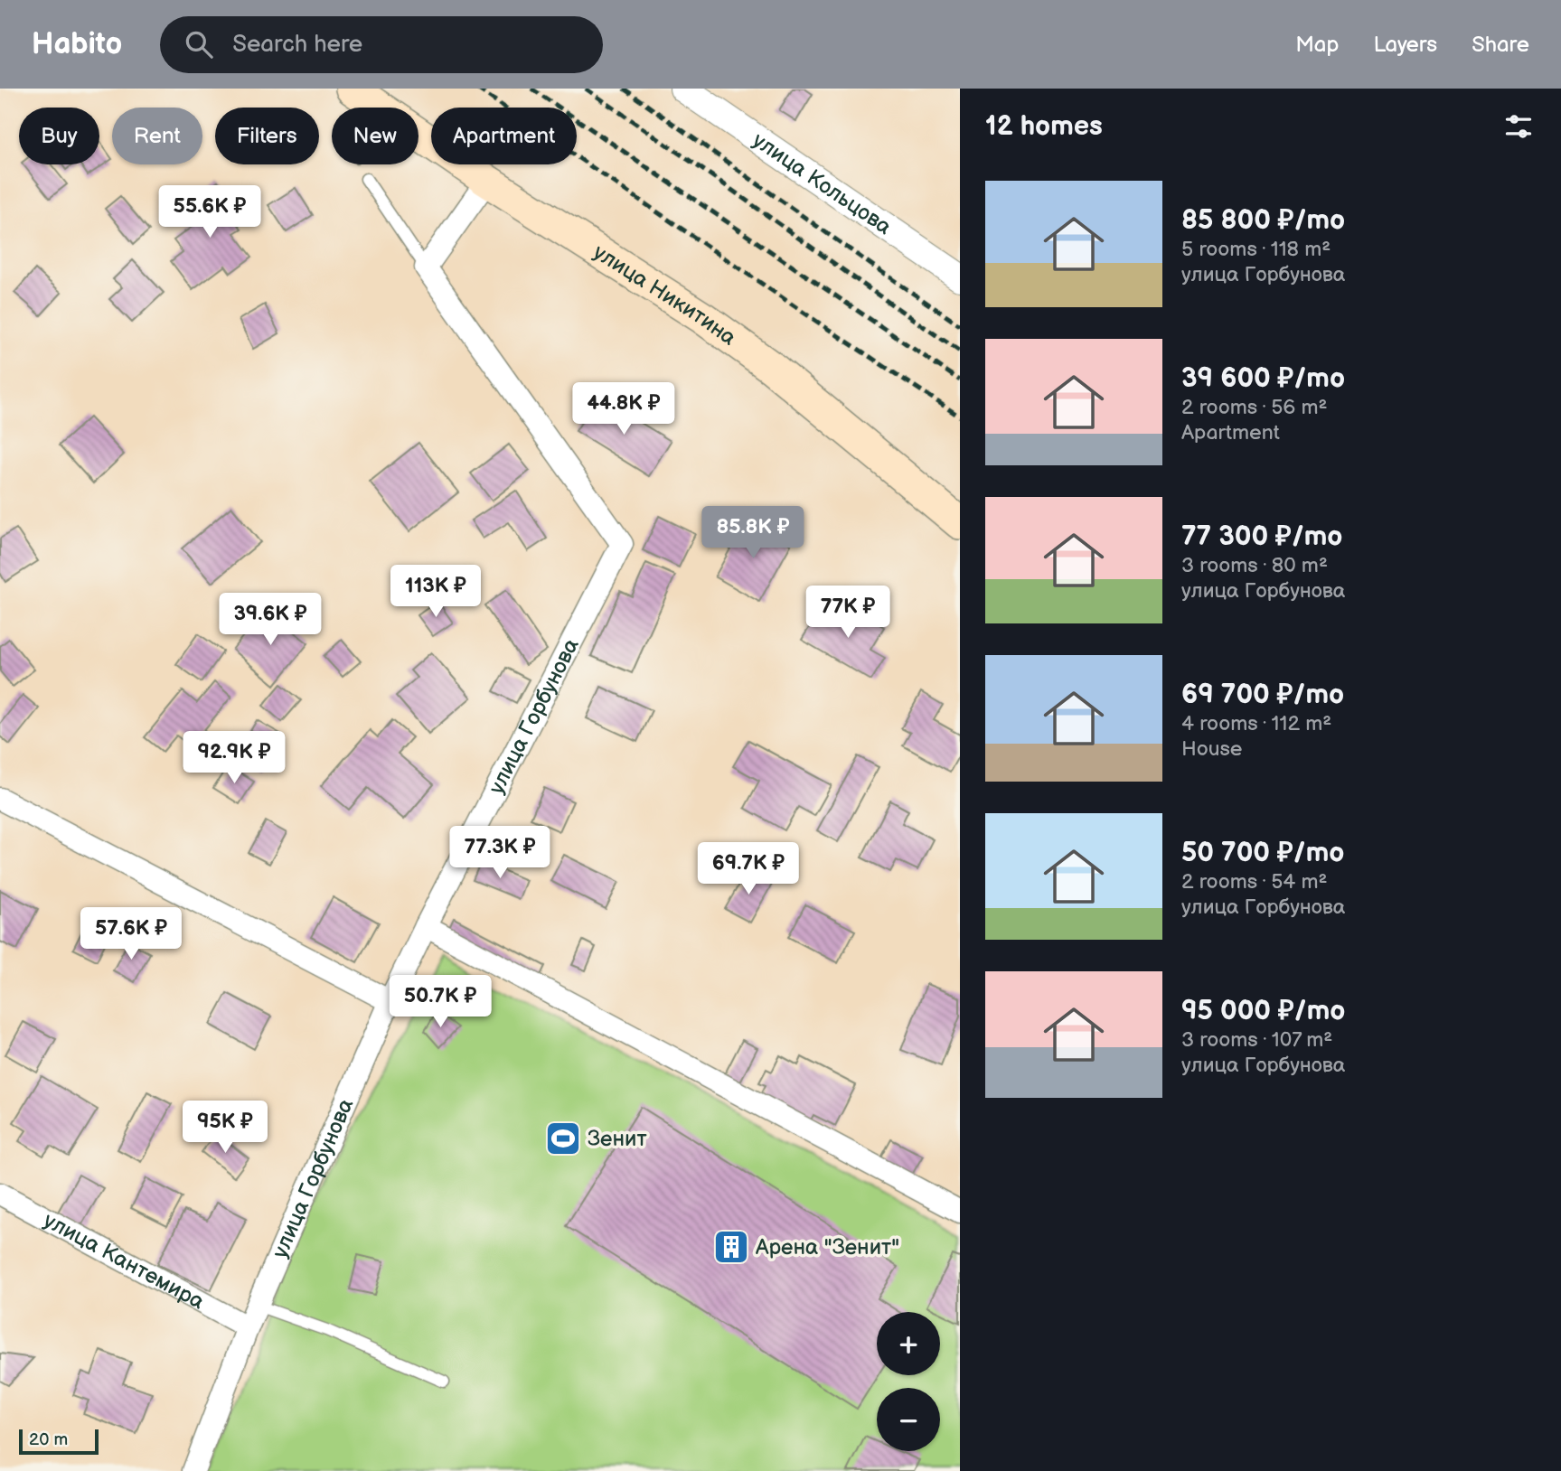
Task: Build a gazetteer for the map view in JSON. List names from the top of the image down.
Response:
{
  "streets": {
    "main road": ["улица Никитина"],
    "street": ["улица Кольцова", "улица Горбунова", "улица Кантемира"]
  },
  "crossings": [
    ["улица Горбунова", "улица Кантемира"]
  ],
  "places": {
    "sports": ["Зенит"],
    "building": ["Арена \"Зенит\""]
  },
  "scale_bar": "20 m",
  "page": {
    "header": "Habito",
    "search": "Search here",
    "nav": ["Map", "Layers", "Share"],
    "heading": "12 homes",
    "chip": [
      "Buy",
      "Rent",
      "Filters",
      "New",
      "Apartment"
    ],
    "list": [
      {
        "name": "85 800 ₽/mo",
        "note": "5 rooms · 118 m² · улица Горбунова"
      },
      {
        "name": "39 600 ₽/mo",
        "note": "2 rooms · 56 m² · Apartment"
      },
      {
        "name": "77 300 ₽/mo",
        "note": "3 rooms · 80 m² · улица Горбунова"
      },
      {
        "name": "69 700 ₽/mo",
        "note": "4 rooms · 112 m² · House"
      },
      {
        "name": "50 700 ₽/mo",
        "note": "2 rooms · 54 m² · улица Горбунова"
      },
      {
        "name": "95 000 ₽/mo",
        "note": "3 rooms · 107 m² · улица Горбунова"
      }
    ],
    "price": [
      "55.6K ₽",
      "44.8K ₽",
      "85.8K ₽",
      "113K ₽",
      "77K ₽",
      "39.6K ₽",
      "92.9K ₽",
      "77.3K ₽",
      "69.7K ₽",
      "57.6K ₽",
      "50.7K ₽",
      "95K ₽"
    ],
    "map_buttons": ["+", "−"],
    "scale": "20 m"
  }
}
